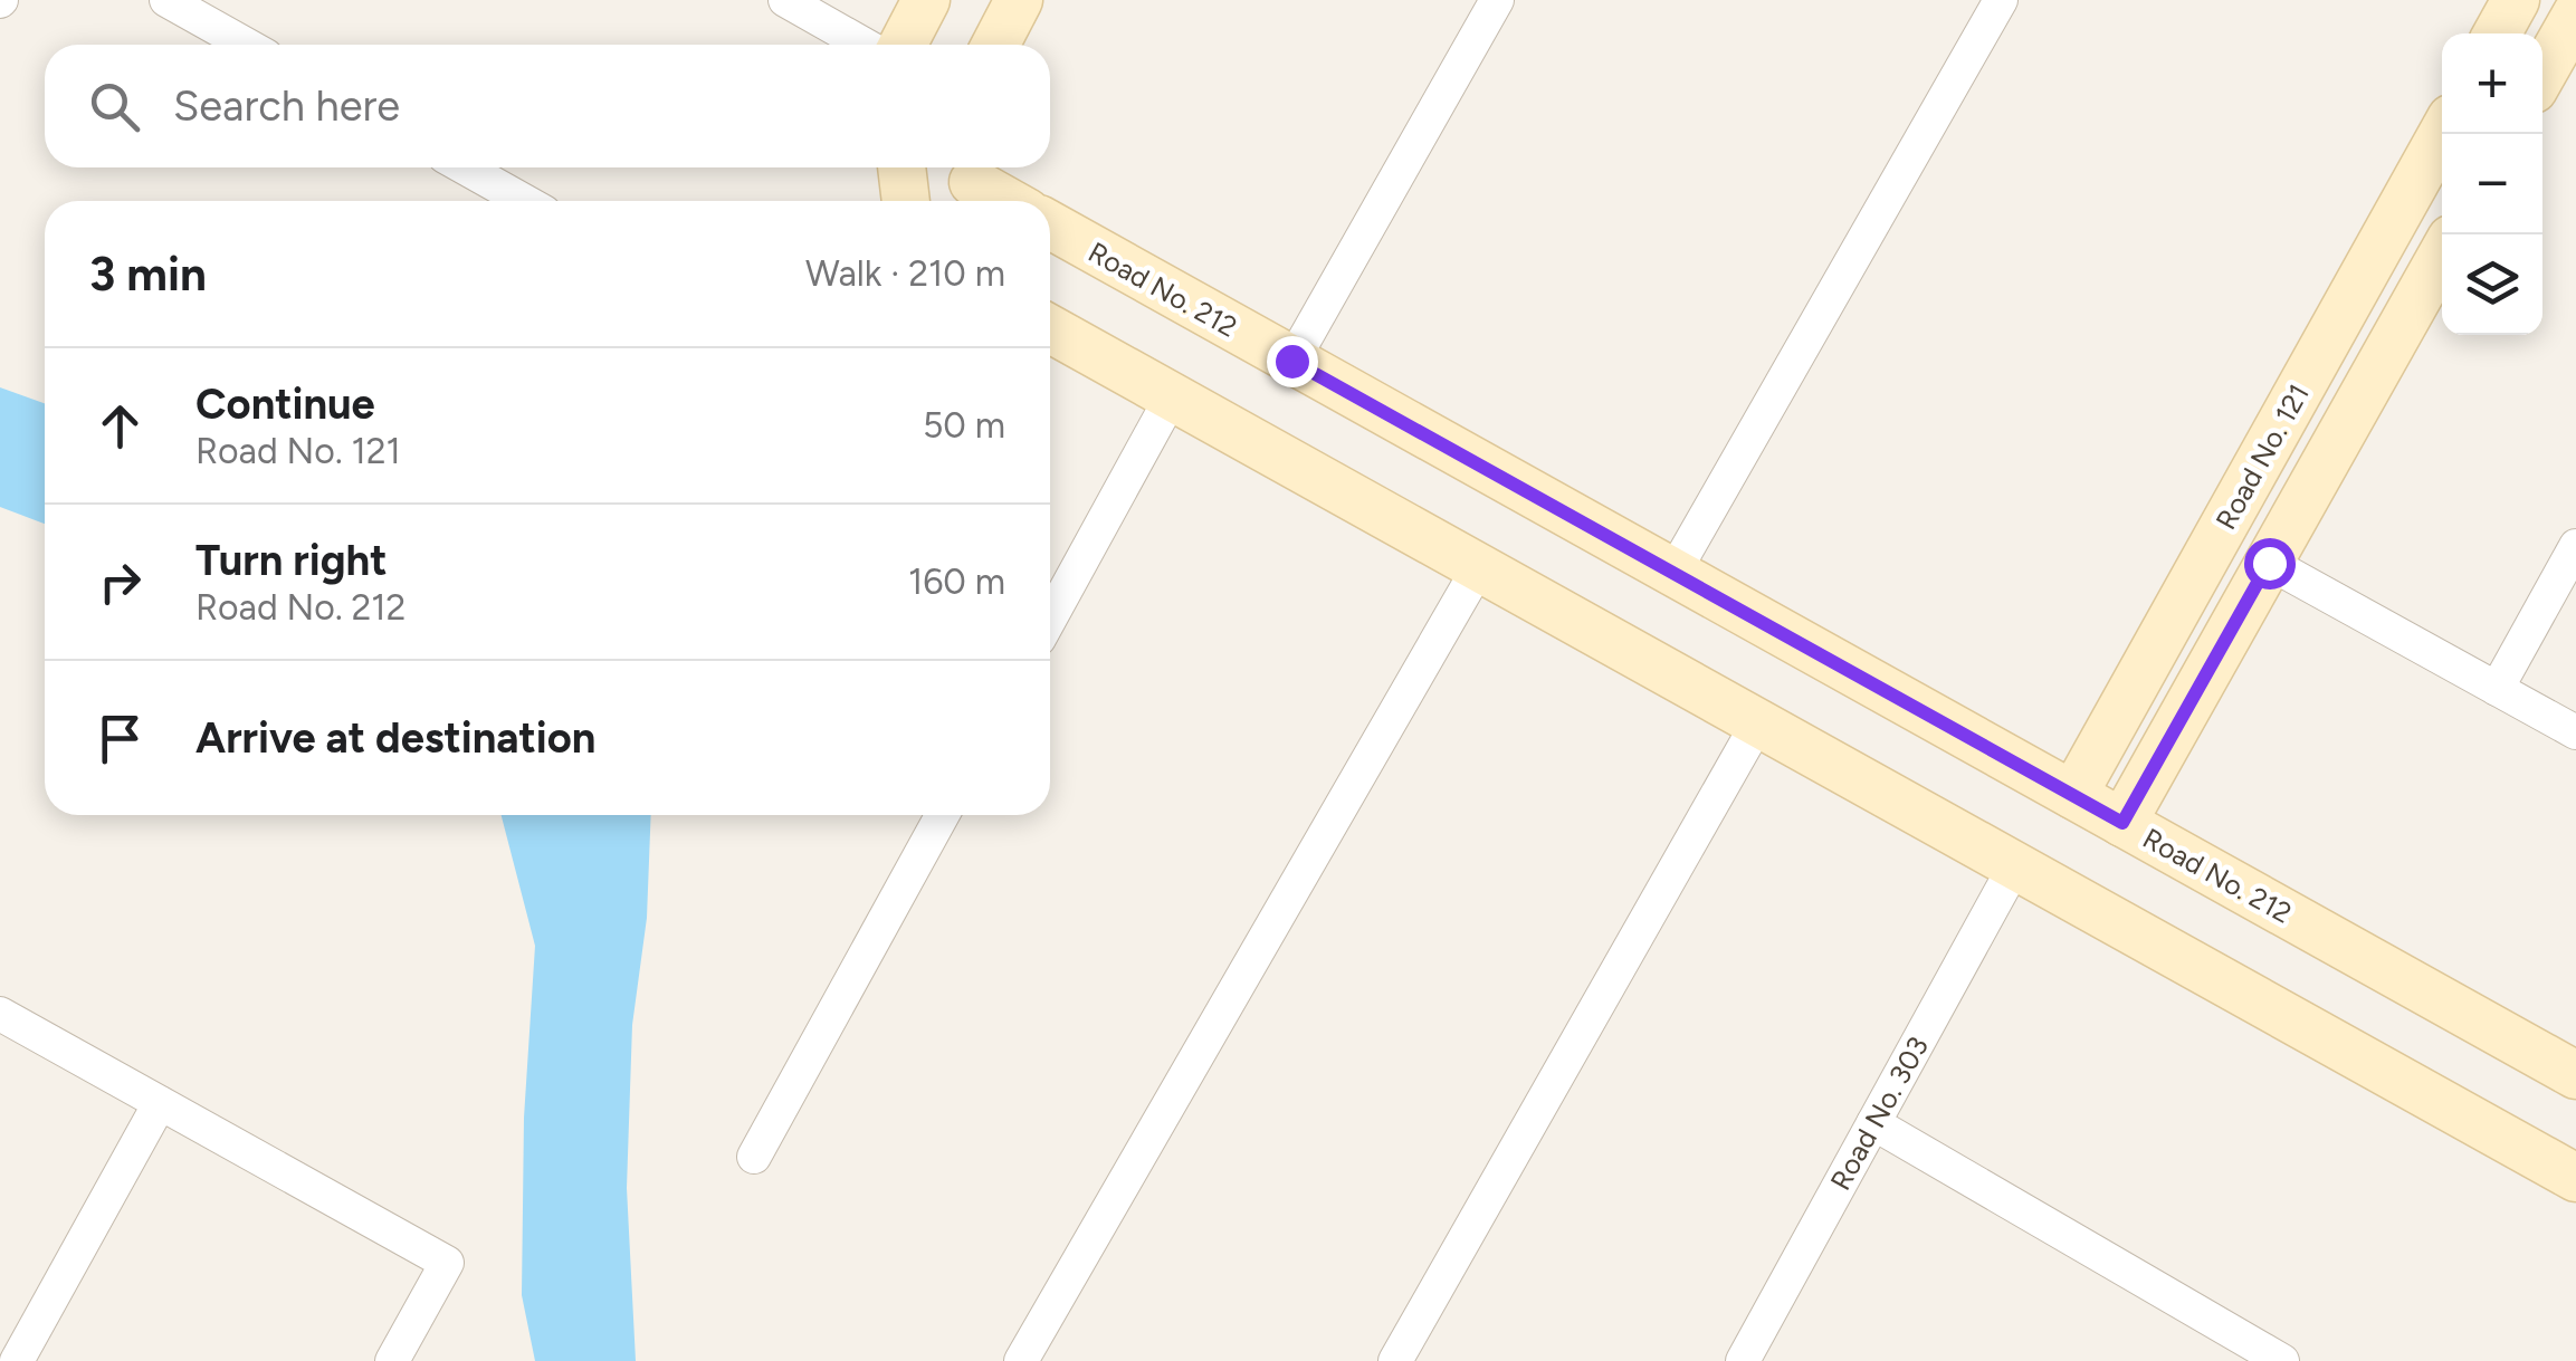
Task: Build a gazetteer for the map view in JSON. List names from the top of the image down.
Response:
{
  "streets": {
    "street": ["Road No. 212", "Road No. 121", "Road No. 303"]
  },
  "crossings": [
    ["Road No. 212", "Road No. 121"]
  ],
  "page": {
    "map_buttons": ["+", "−"],
    "search": "Search here",
    "heading": ["3 min", "Walk · 210 m"],
    "list": [
      ["Continue", "Road No. 121", "50 m"],
      ["Turn right", "Road No. 212", "160 m"],
      "Arrive at destination"
    ]
  }
}
